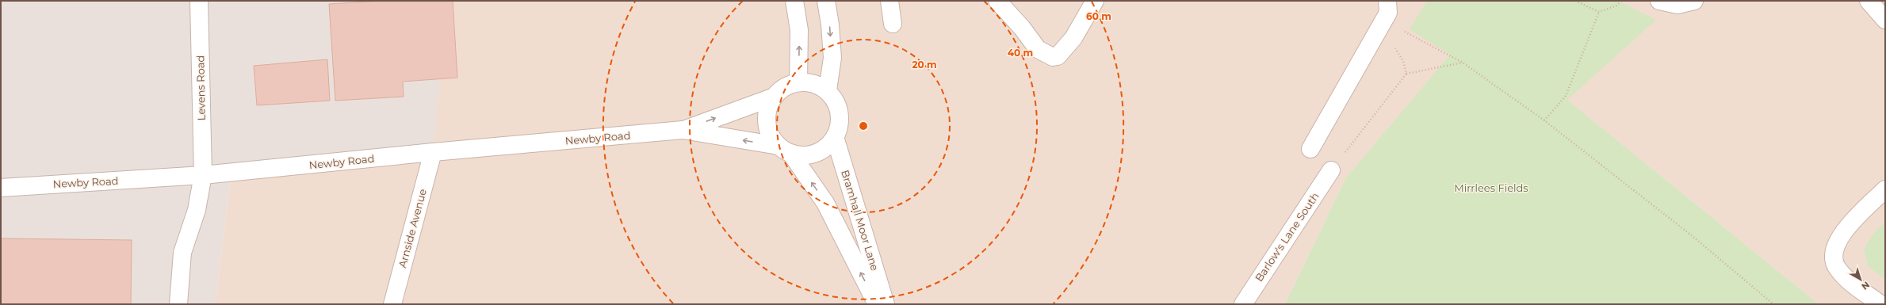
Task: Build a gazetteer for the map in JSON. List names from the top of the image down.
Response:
{
  "streets": {
    "street": [
      "Levens Road",
      "Newby Road",
      "Bramhall Moor Lane",
      "Arnside Avenue",
      "Barlow's Lane South"
    ]
  },
  "crossings": [
    ["Levens Road", "Newby Road"],
    ["Newby Road", "Bramhall Moor Lane"],
    ["Newby Road", "Arnside Avenue"]
  ],
  "parks": ["Mirrlees Fields"],
  "north": "bottom right",
  "rings": ["60 m", "40 m", "20 m"]
}
